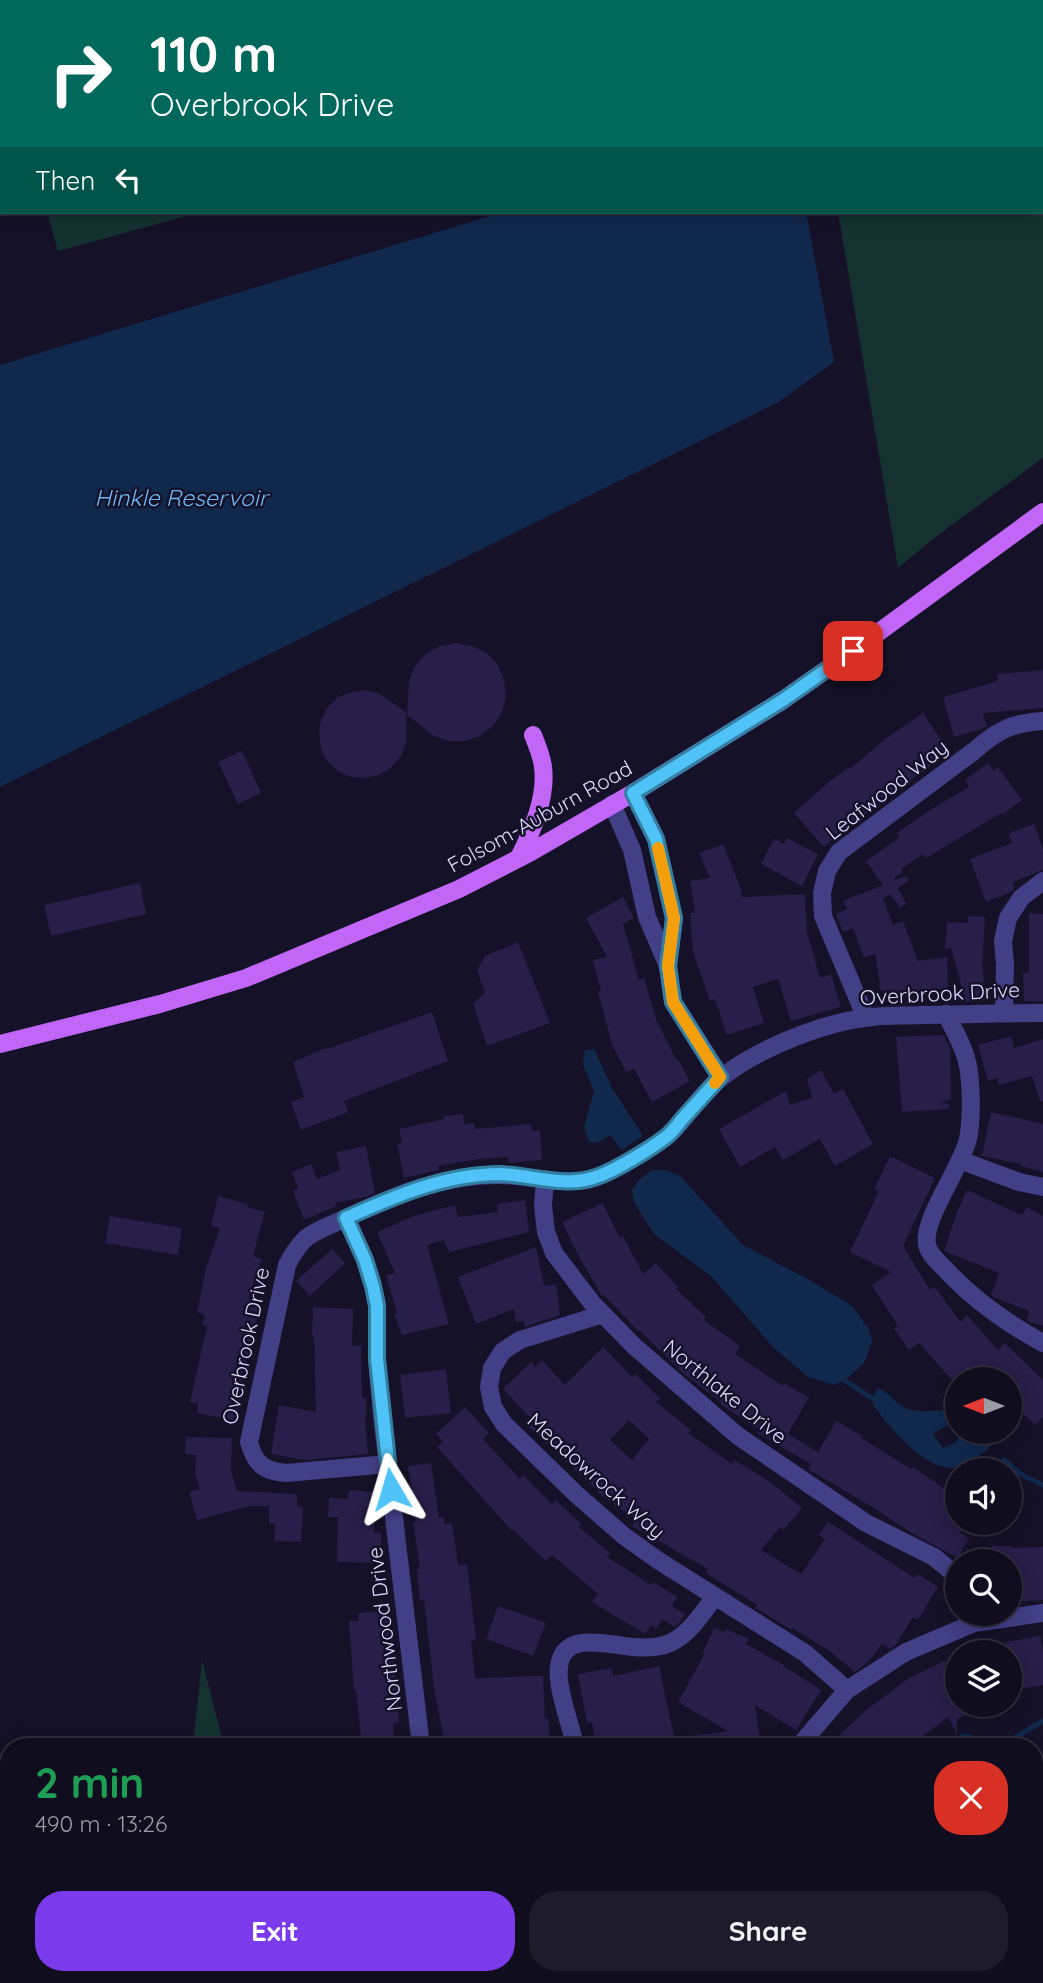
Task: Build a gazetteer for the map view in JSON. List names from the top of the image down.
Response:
{
  "streets": {
    "main road": ["Folsom-Auburn Road"],
    "street": [
      "Leafwood Way",
      "Overbrook Drive",
      "Northlake Drive",
      "Meadowrock Way",
      "Northwood Drive"
    ]
  },
  "crossings": [
    ["Leafwood Way", "Overbrook Drive"],
    ["Overbrook Drive", "Northlake Drive"],
    ["Overbrook Drive", "Northwood Drive"],
    ["Northlake Drive", "Meadowrock Way"]
  ],
  "water": ["Hinkle Reservoir"],
  "north": "left",
  "page": {
    "turn": ["110 m", "Overbrook Drive"],
    "then": "Then",
    "heading": ["2 min", "490 m · 13:26"],
    "buttons": ["Exit", "Share"]
  }
}
